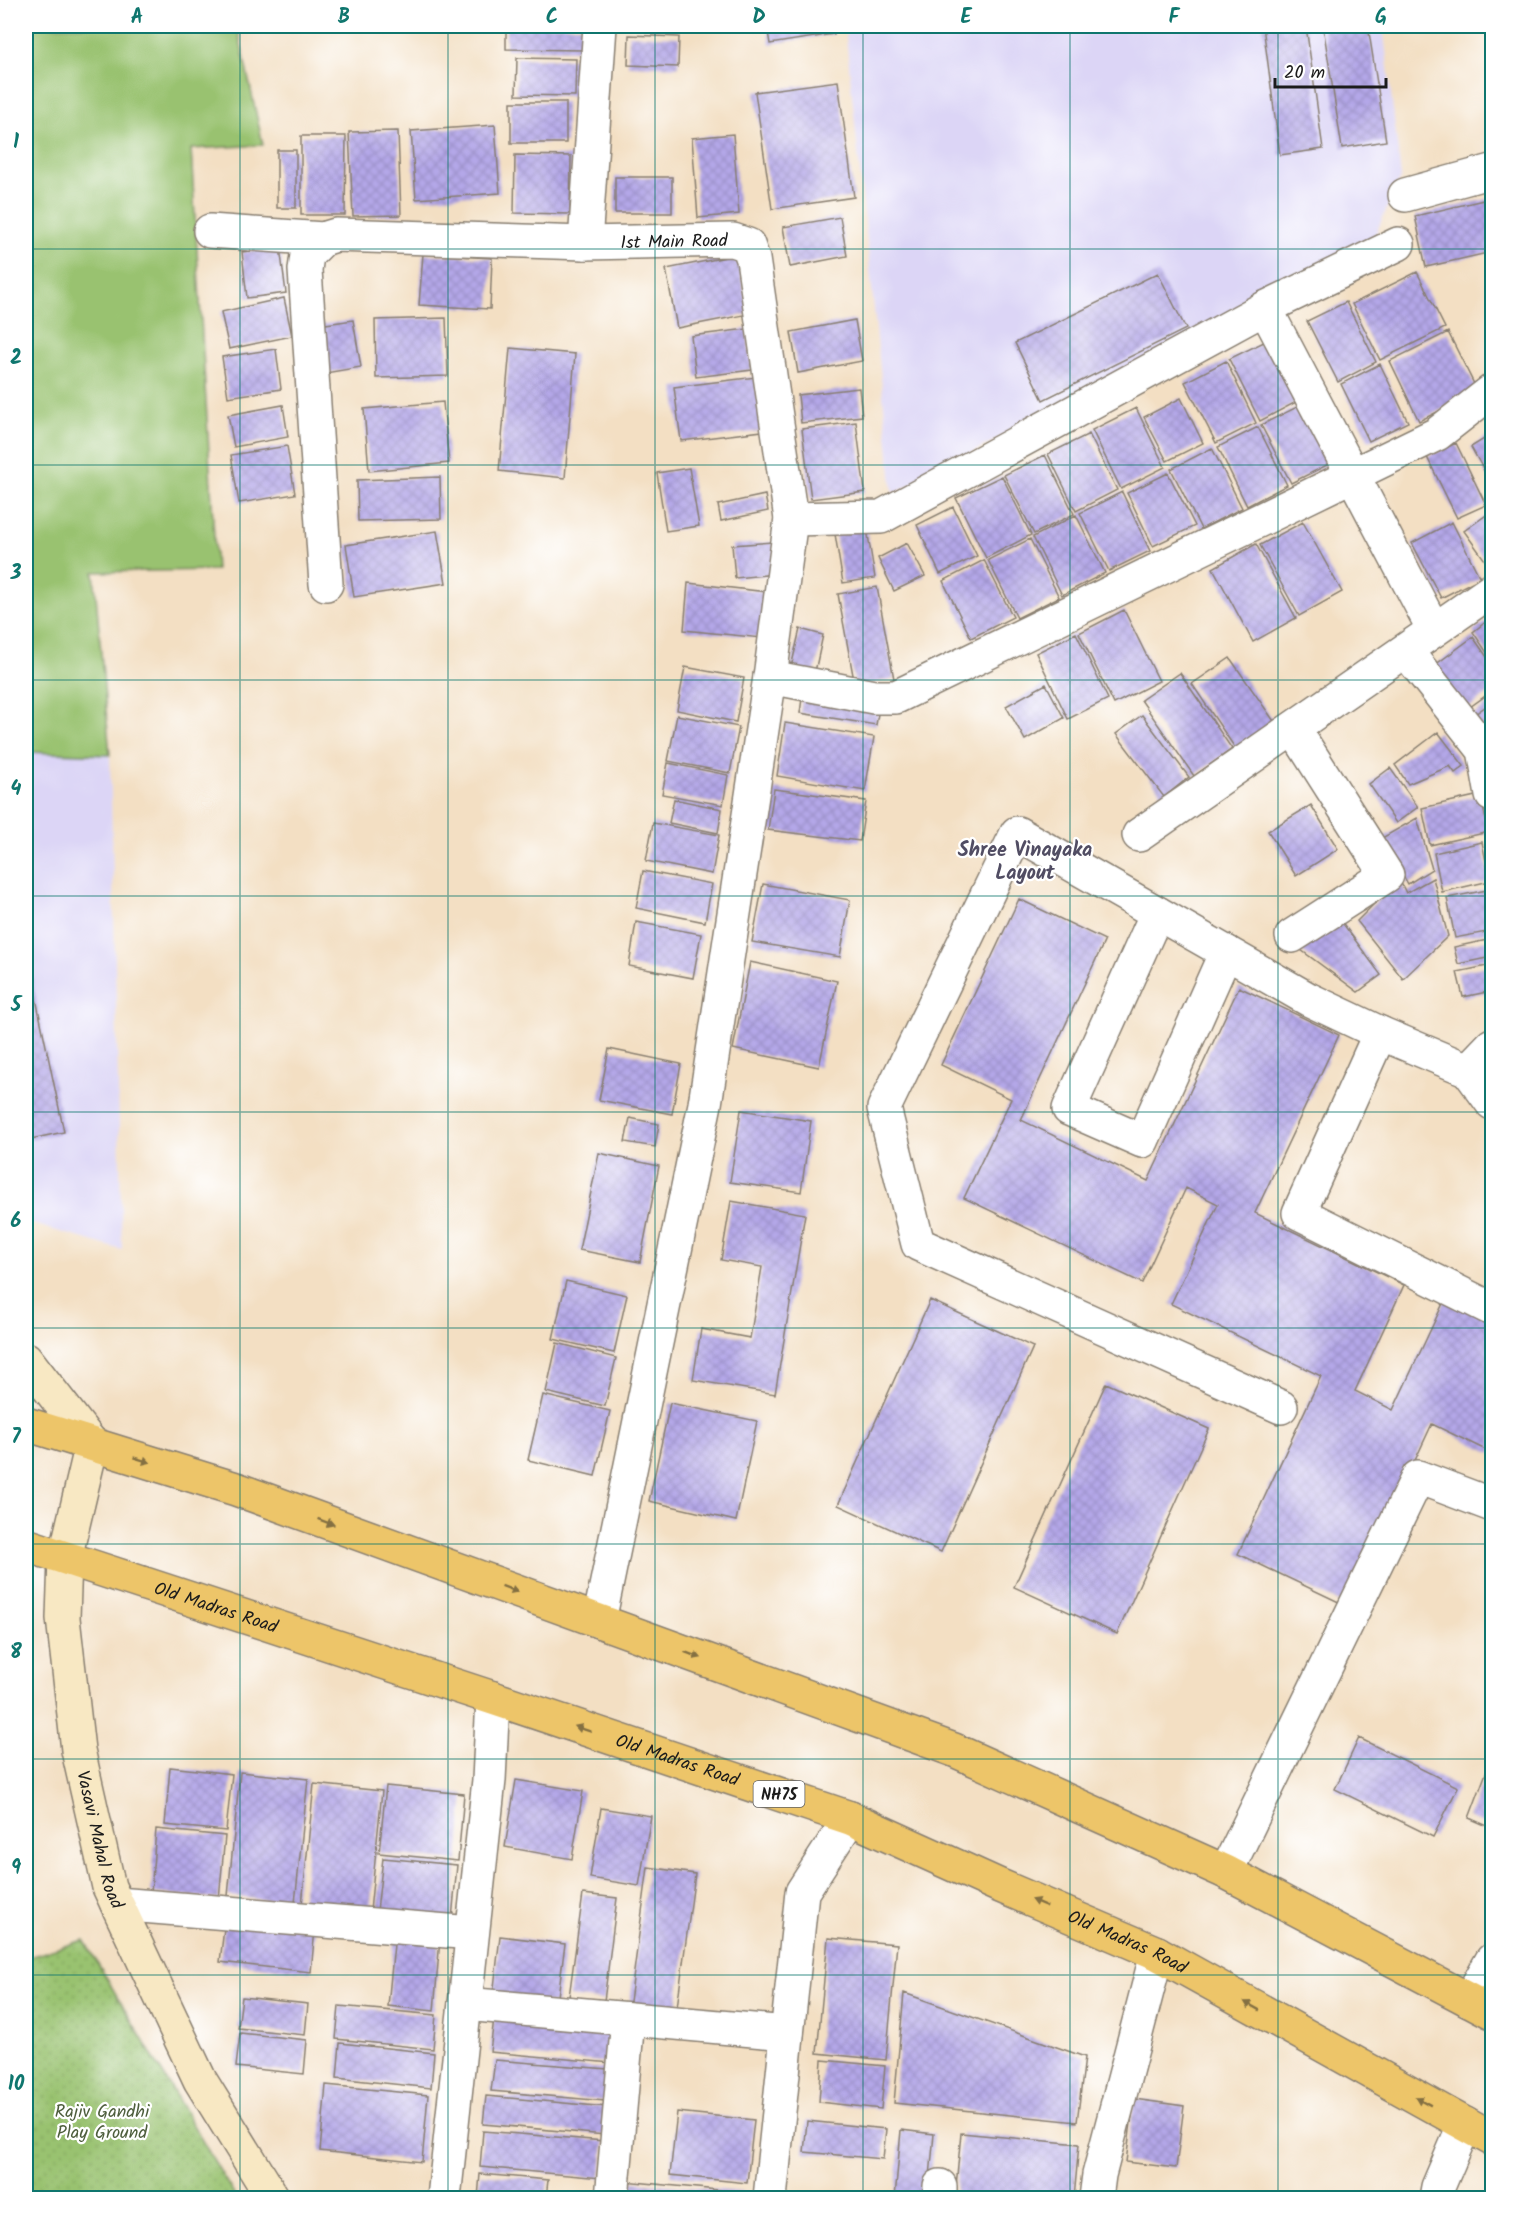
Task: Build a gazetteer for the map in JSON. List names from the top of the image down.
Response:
{
  "streets": {
    "highway": ["Old Madras Road", "NH75"],
    "street": ["1st Main Road", "Vasavi Mahal Road"]
  },
  "crossings": [
    ["Old Madras Road", "Vasavi Mahal Road"]
  ],
  "districts": ["Shree Vinayaka Layout"],
  "parks": ["Rajiv Gandhi Play Ground"],
  "scale_bar": "20 m",
  "grid": {
    "columns": [
      "A",
      "B",
      "C",
      "D",
      "E",
      "F",
      "G"
    ],
    "rows": [
      "1",
      "2",
      "3",
      "4",
      "5",
      "6",
      "7",
      "8",
      "9",
      "10"
    ]
  }
}
